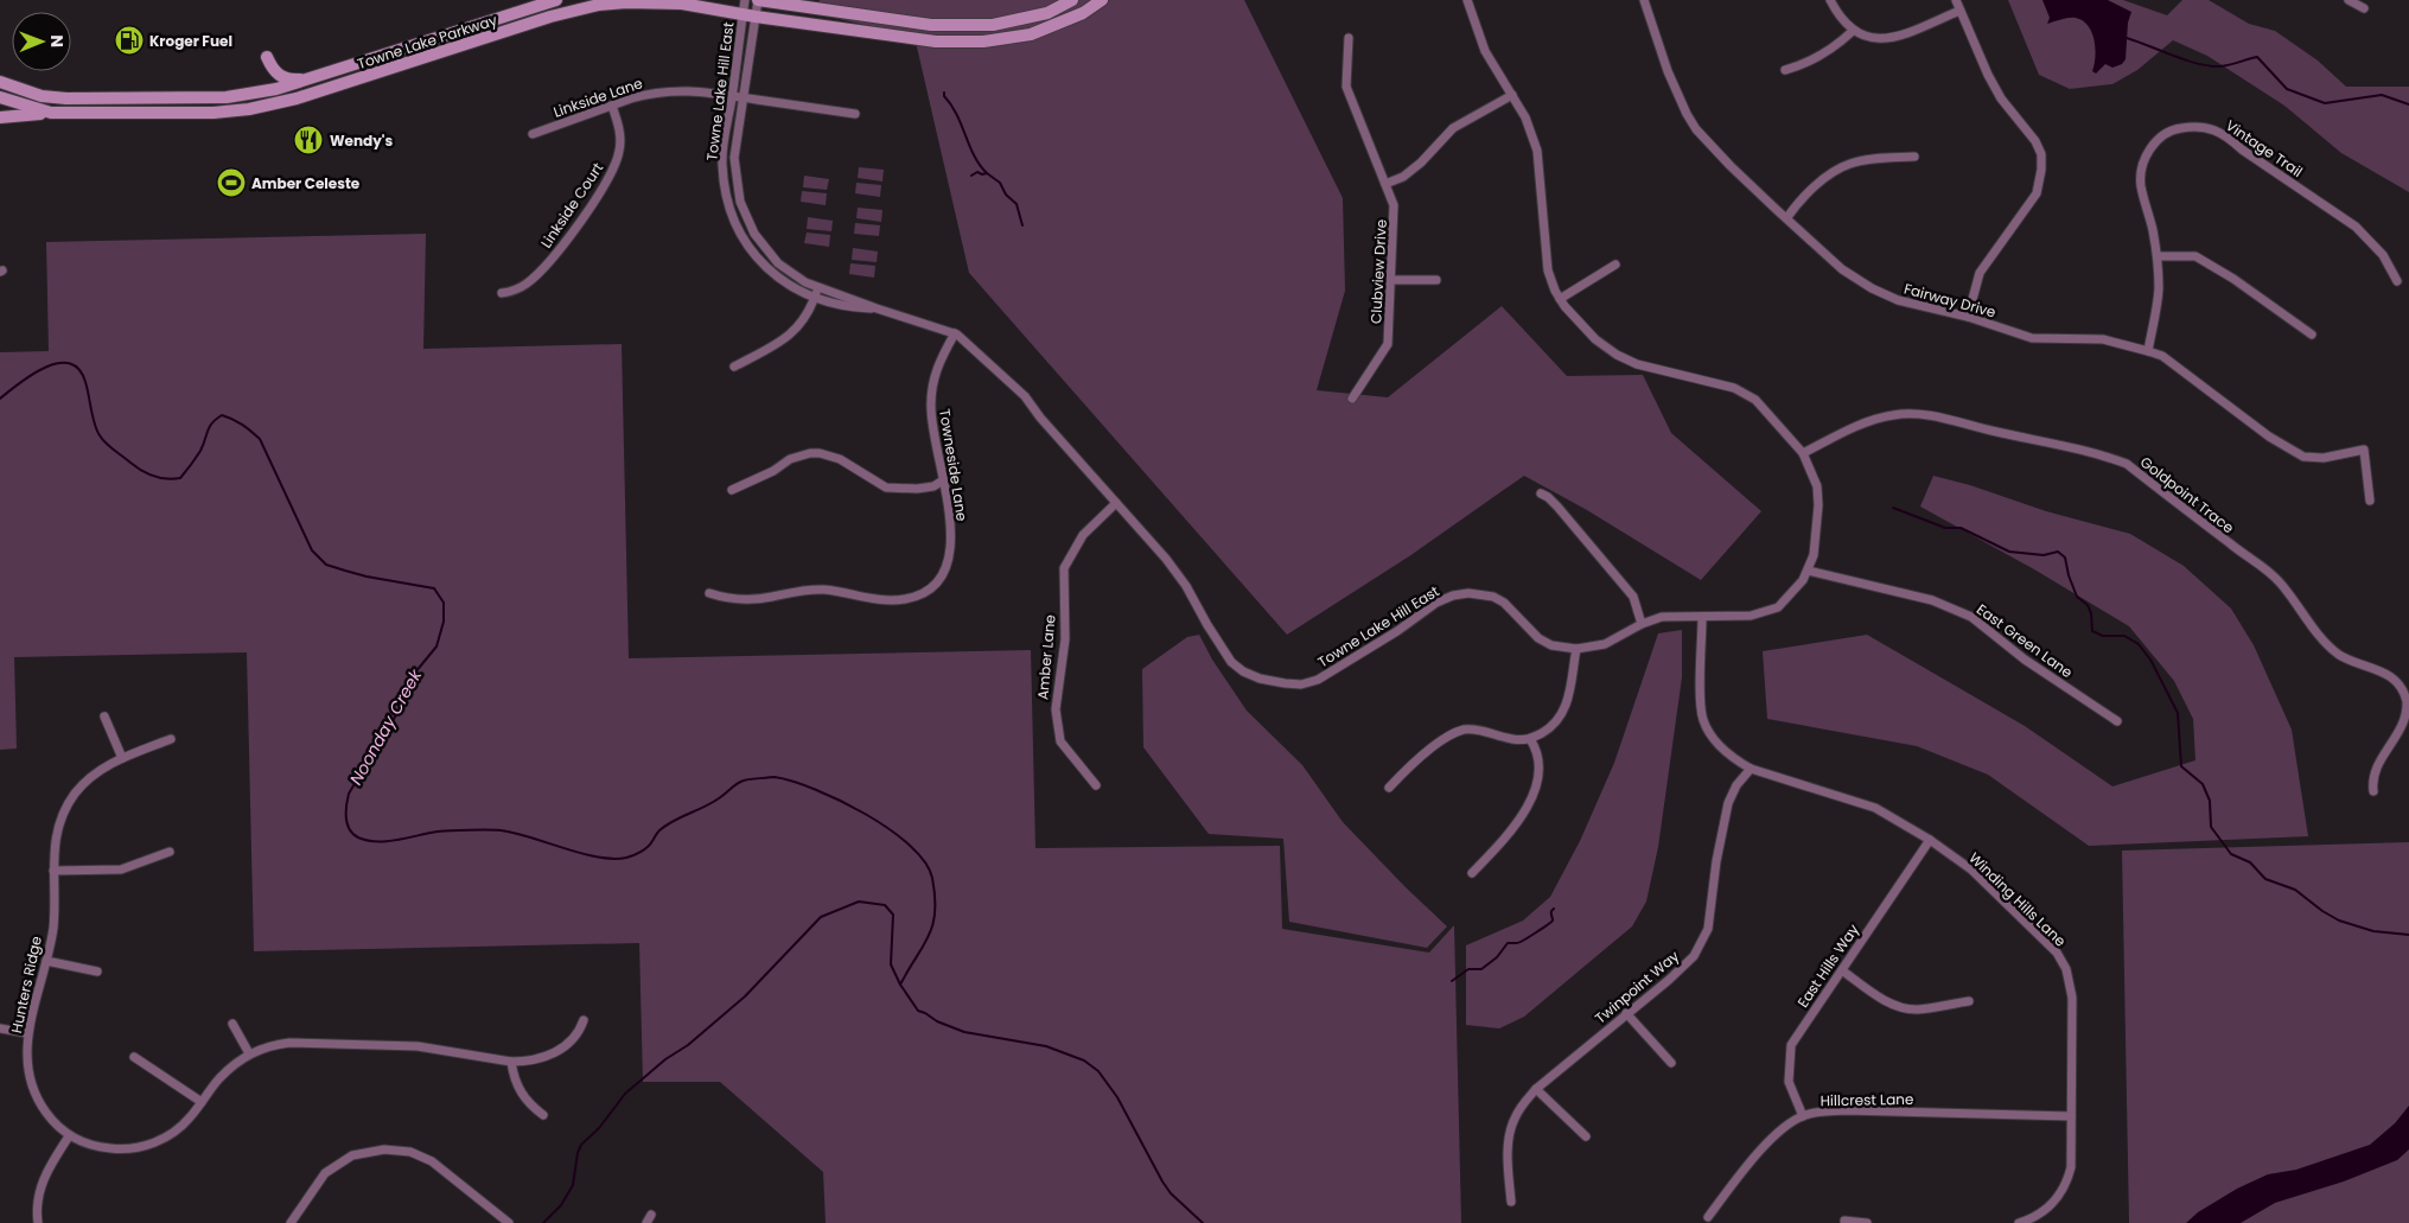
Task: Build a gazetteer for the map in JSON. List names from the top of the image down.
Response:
{
  "streets": {
    "main road": ["Towne Lake Parkway"],
    "street": [
      "Towne Lake Hill East",
      "Linkside Lane",
      "Vintage Trail",
      "Linkside Court",
      "Clubview Drive",
      "Fairway Drive",
      "Towneside Lane",
      "Goldpoint Trace",
      "East Green Lane",
      "Amber Lane",
      "Winding Hills Lane",
      "East Hills Way",
      "Hunters Ridge",
      "Twinpoint Way",
      "Hillcrest Lane"
    ]
  },
  "crossings": [
    ["Towne Lake Parkway", "Towne Lake Hill East"],
    ["Towne Lake Hill East", "Linkside Lane"],
    ["Towne Lake Hill East", "Towneside Lane"],
    ["Towne Lake Hill East", "Goldpoint Trace"],
    ["Towne Lake Hill East", "East Green Lane"],
    ["Towne Lake Hill East", "Amber Lane"],
    ["Towne Lake Hill East", "Winding Hills Lane"],
    ["Linkside Lane", "Linkside Court"],
    ["Vintage Trail", "Fairway Drive"],
    ["Winding Hills Lane", "East Hills Way"],
    ["Winding Hills Lane", "Twinpoint Way"],
    ["Winding Hills Lane", "Hillcrest Lane"],
    ["East Hills Way", "Hillcrest Lane"]
  ],
  "water": ["Noonday Creek"],
  "places": {
    "fuel station": ["Kroger Fuel"],
    "restaurant": ["Wendy's"],
    "sports": ["Amber Celeste"]
  },
  "north": "right"
}
